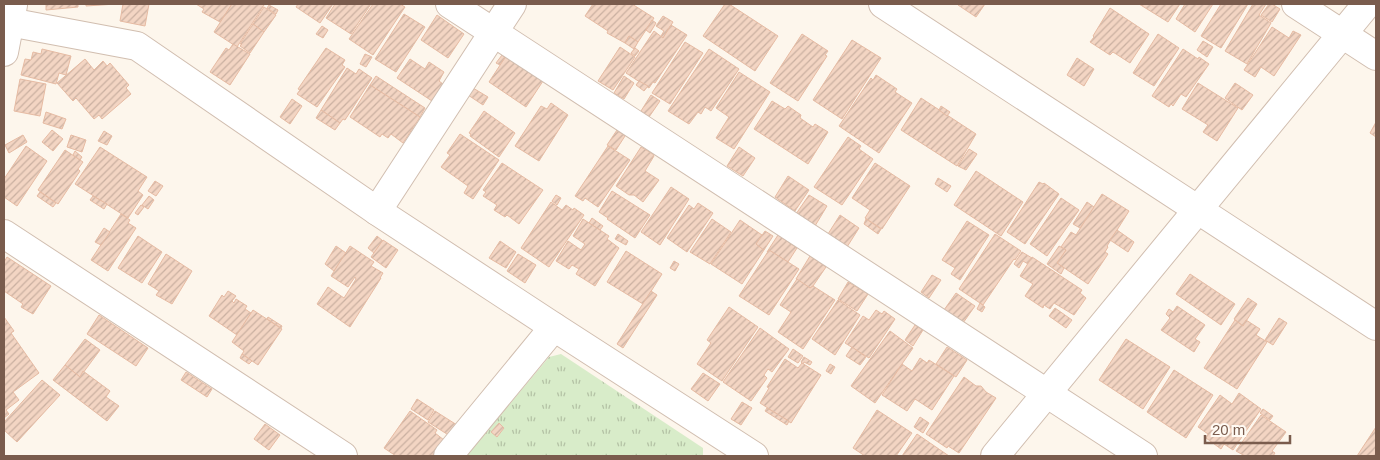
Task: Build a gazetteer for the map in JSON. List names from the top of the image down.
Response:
{
  "scale_bar": "20 m"
}
